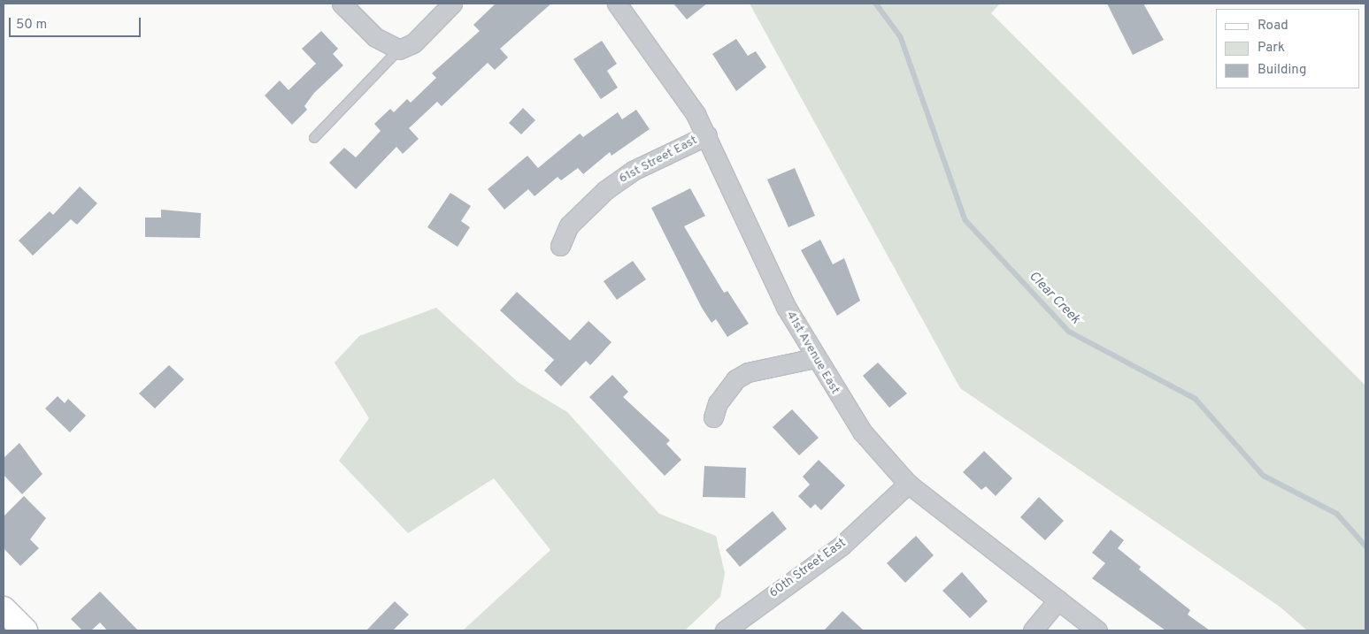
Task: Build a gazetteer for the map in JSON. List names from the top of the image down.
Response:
{
  "streets": {
    "street": ["61st Street East", "41st Avenue East", "60th Street East"]
  },
  "crossings": [
    ["61st Street East", "41st Avenue East"],
    ["41st Avenue East", "60th Street East"]
  ],
  "water": ["Clear Creek"],
  "legend": ["Road", "Park", "Building"],
  "scale_bar": "50 m"
}
